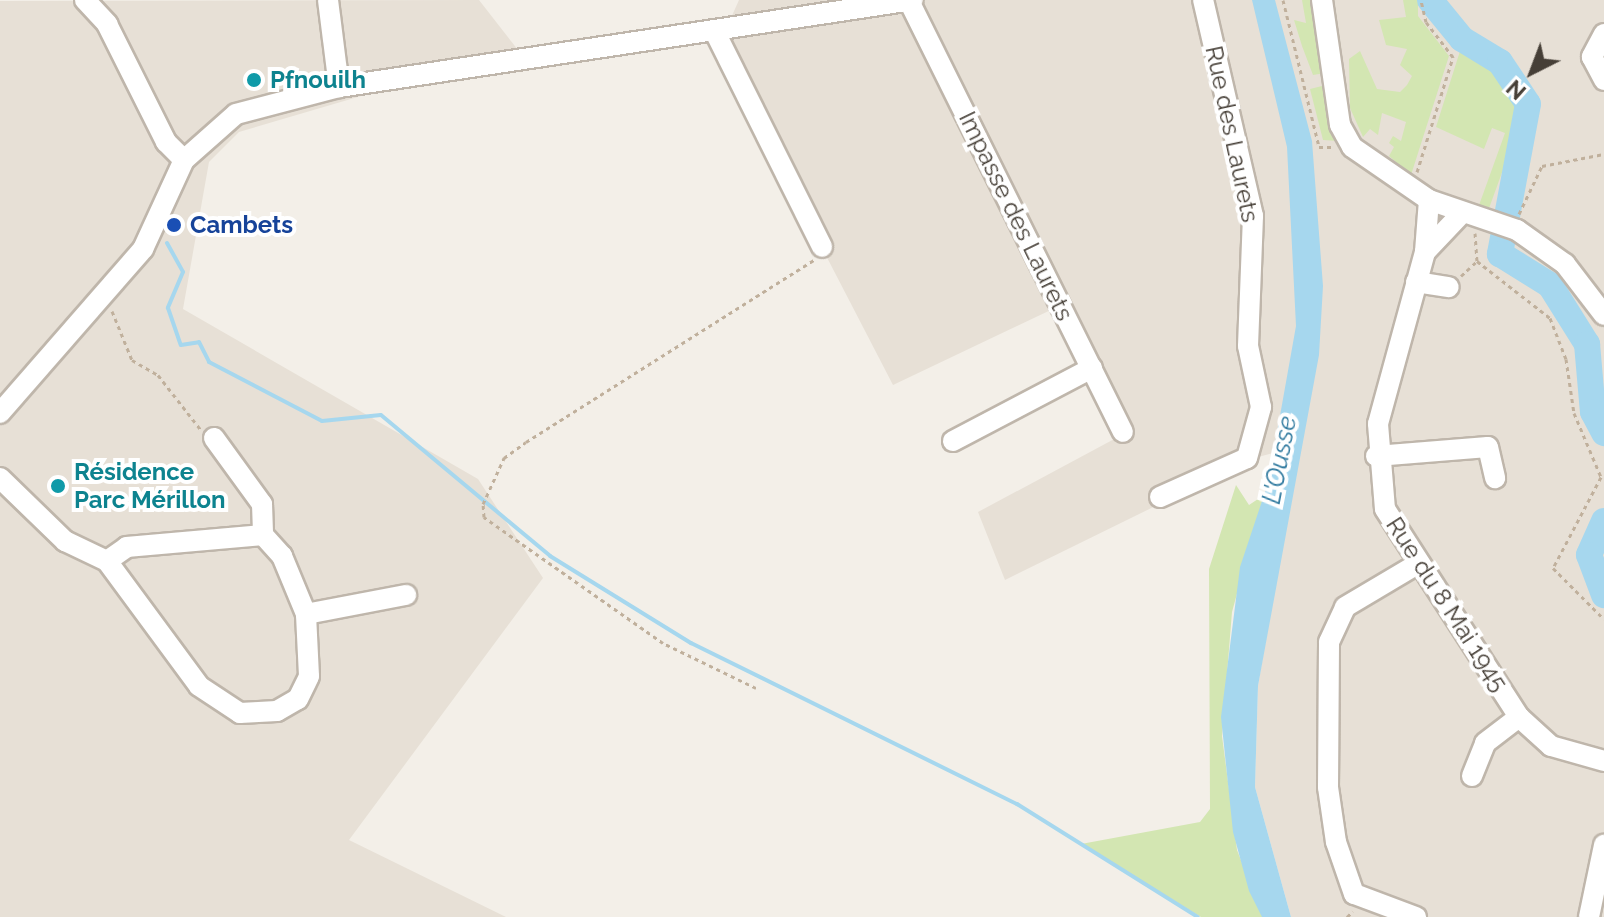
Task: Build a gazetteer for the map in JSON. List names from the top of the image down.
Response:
{
  "streets": {
    "street": ["Rue des Laurets", "Impasse des Laurets", "Rue du 8 Mai 1945"]
  },
  "water": ["L'Ousse"],
  "places": ["Pfnouilh", "Cambets", "Résidence Parc Mérillon"],
  "north": "bottom left"
}
